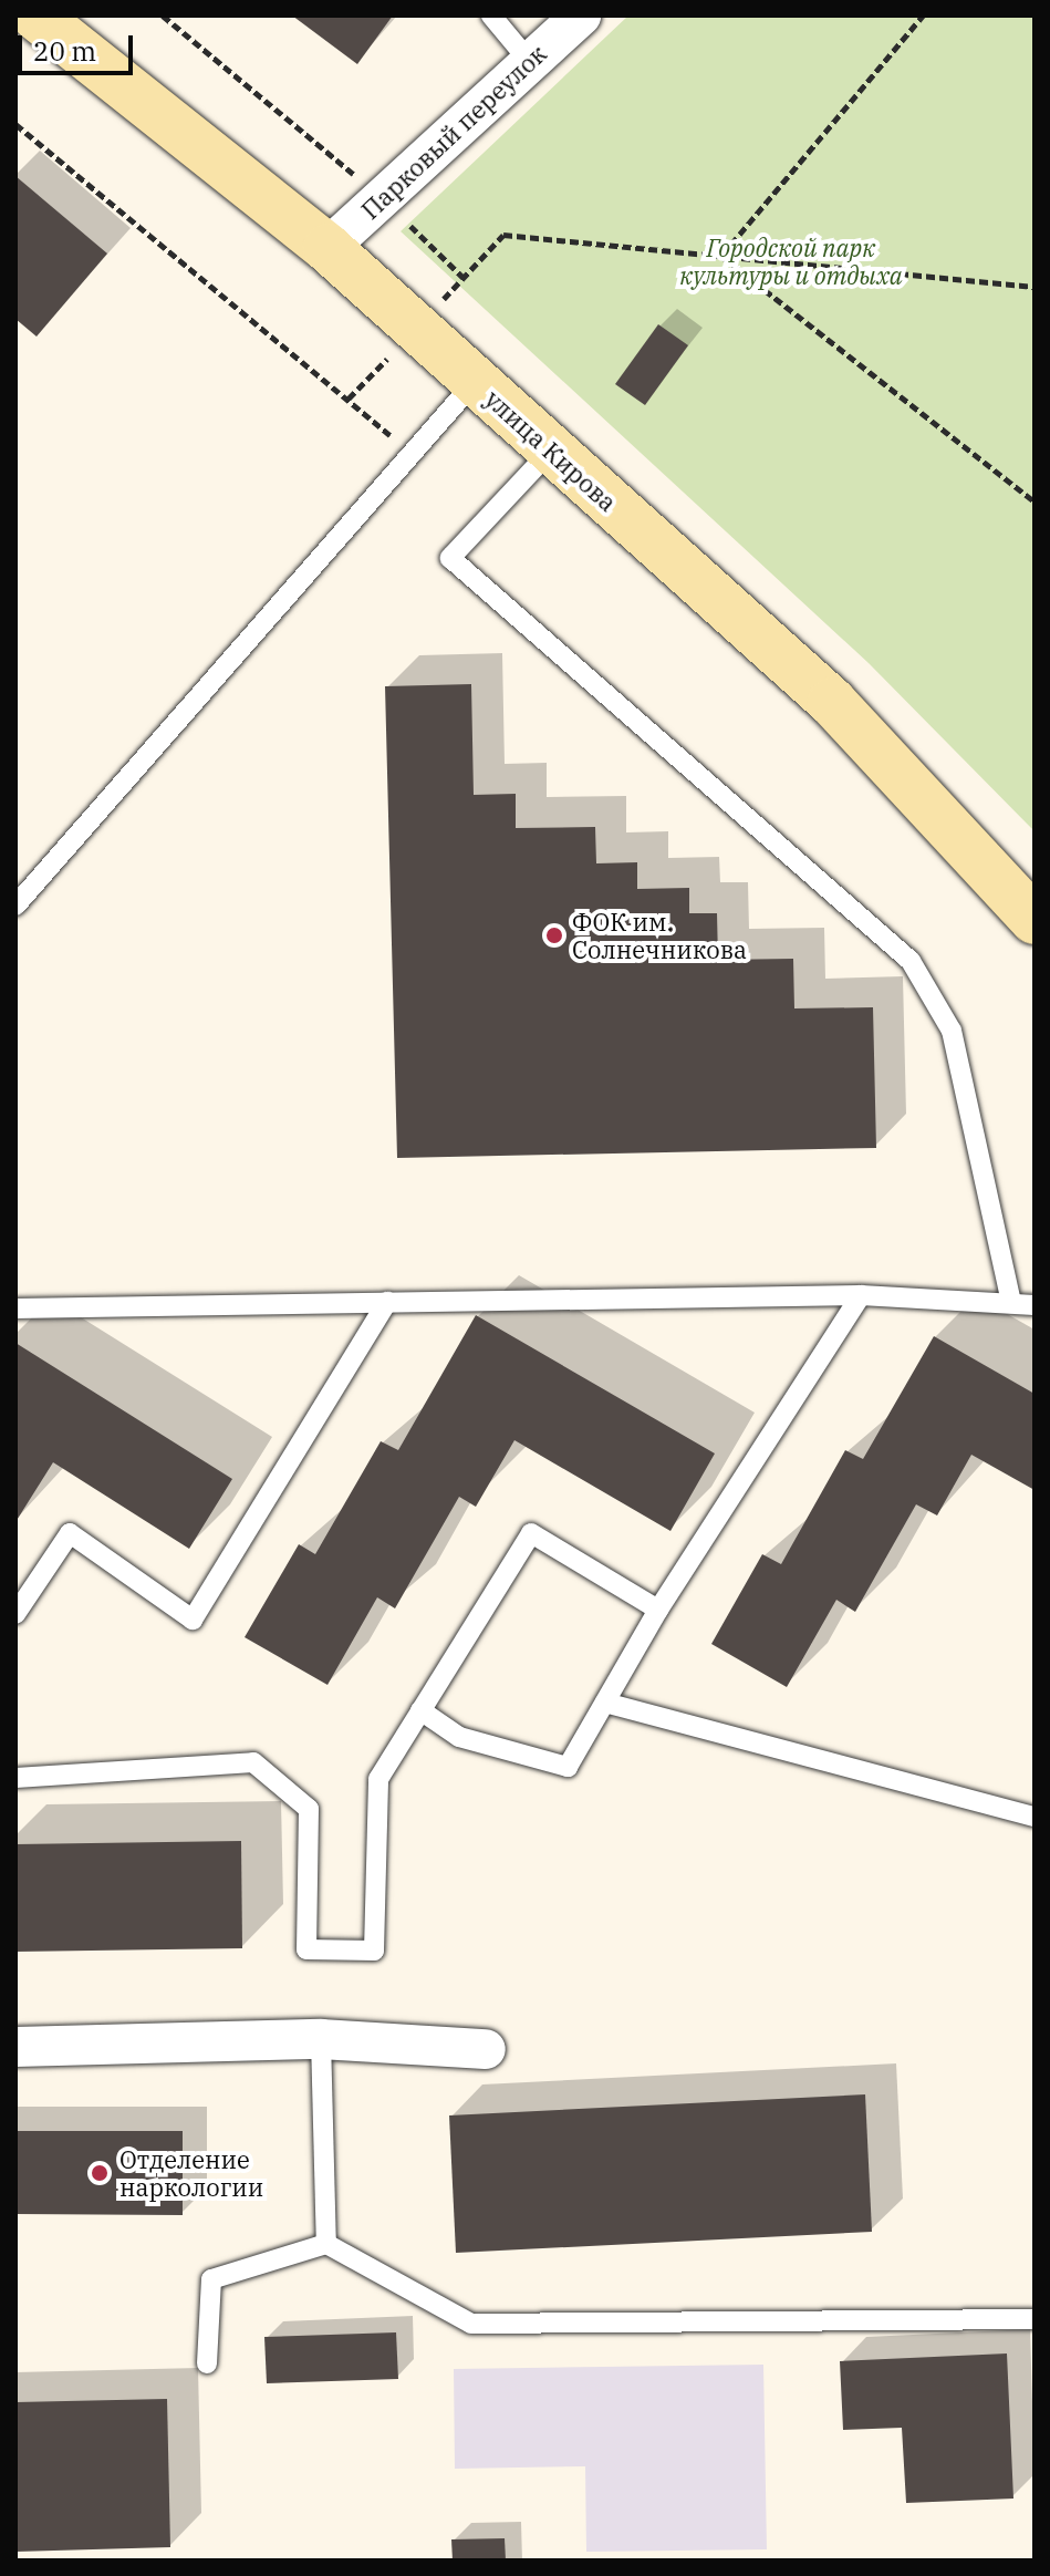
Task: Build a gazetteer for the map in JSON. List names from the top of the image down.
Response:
{
  "streets": {
    "main road": ["улица Кирова"],
    "street": ["Парковый переулок"]
  },
  "crossings": [
    ["Парковый переулок", "улица Кирова"]
  ],
  "parks": ["Городской парк культуры и отдыха"],
  "places": ["ФОК им. Солнечникова", "Отделение наркологии"],
  "scale_bar": "20 m"
}
